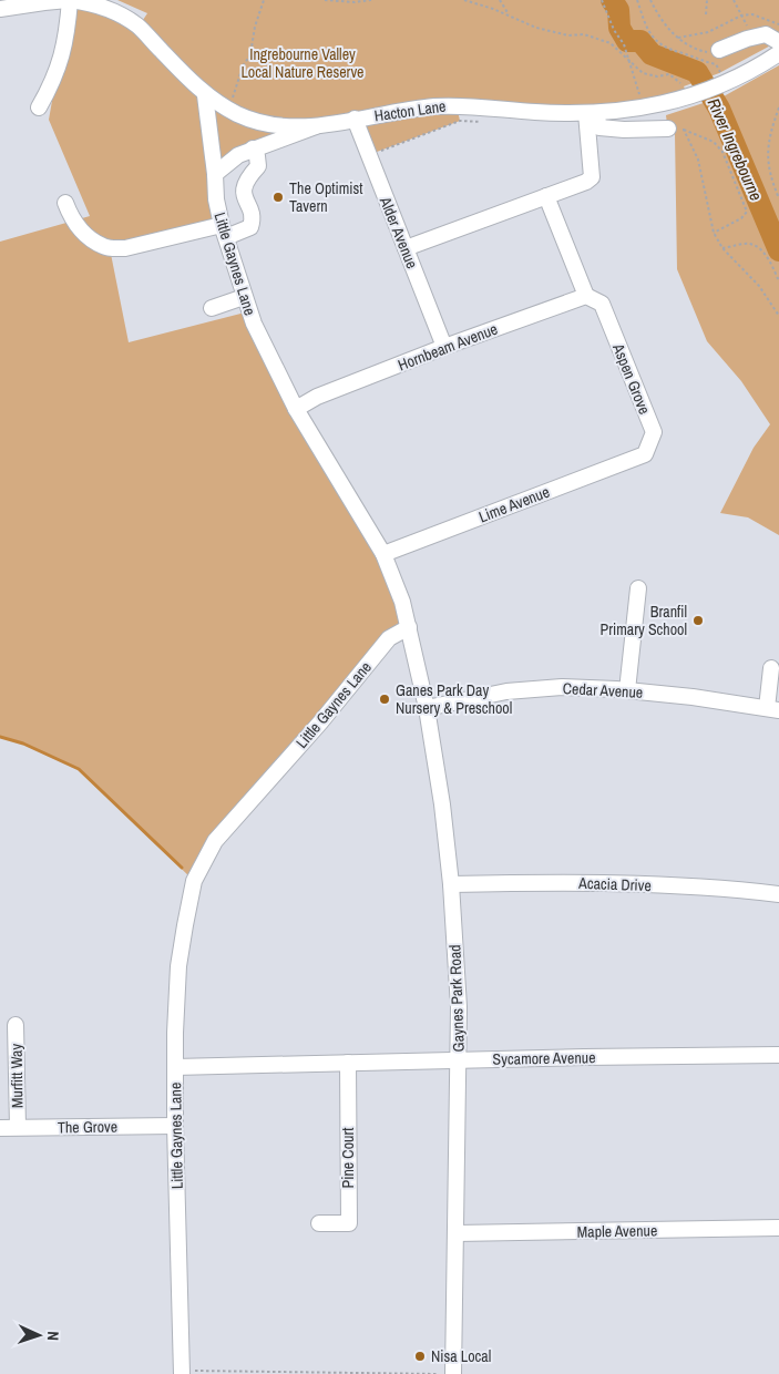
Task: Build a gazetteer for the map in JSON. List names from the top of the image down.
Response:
{
  "streets": {
    "street": [
      "Hacton Lane",
      "Alder Avenue",
      "Little Gaynes Lane",
      "Hornbeam Avenue",
      "Aspen Grove",
      "Lime Avenue",
      "Cedar Avenue",
      "Acacia Drive",
      "Gaynes Park Road",
      "Sycamore Avenue",
      "Murfitt Way",
      "The Grove",
      "Pine Court",
      "Maple Avenue"
    ]
  },
  "crossings": [
    ["Hacton Lane", "Alder Avenue"],
    ["Hacton Lane", "Little Gaynes Lane"],
    ["Alder Avenue", "Hornbeam Avenue"],
    ["Little Gaynes Lane", "Hornbeam Avenue"],
    ["Little Gaynes Lane", "Lime Avenue"],
    ["Little Gaynes Lane", "Gaynes Park Road"],
    ["Little Gaynes Lane", "Sycamore Avenue"],
    ["Little Gaynes Lane", "The Grove"],
    ["Hornbeam Avenue", "Aspen Grove"],
    ["Aspen Grove", "Lime Avenue"],
    ["Cedar Avenue", "Gaynes Park Road"],
    ["Acacia Drive", "Gaynes Park Road"],
    ["Gaynes Park Road", "Sycamore Avenue"],
    ["Gaynes Park Road", "Maple Avenue"],
    ["Sycamore Avenue", "Pine Court"],
    ["Murfitt Way", "The Grove"]
  ],
  "water": ["River Ingrebourne"],
  "parks": ["Ingrebourne Valley Local Nature Reserve"],
  "places": [
    "The Optimist Tavern",
    "Branfil Primary School",
    "Ganes Park Day Nursery & Preschool",
    "Nisa Local"
  ],
  "north": "right"
}
